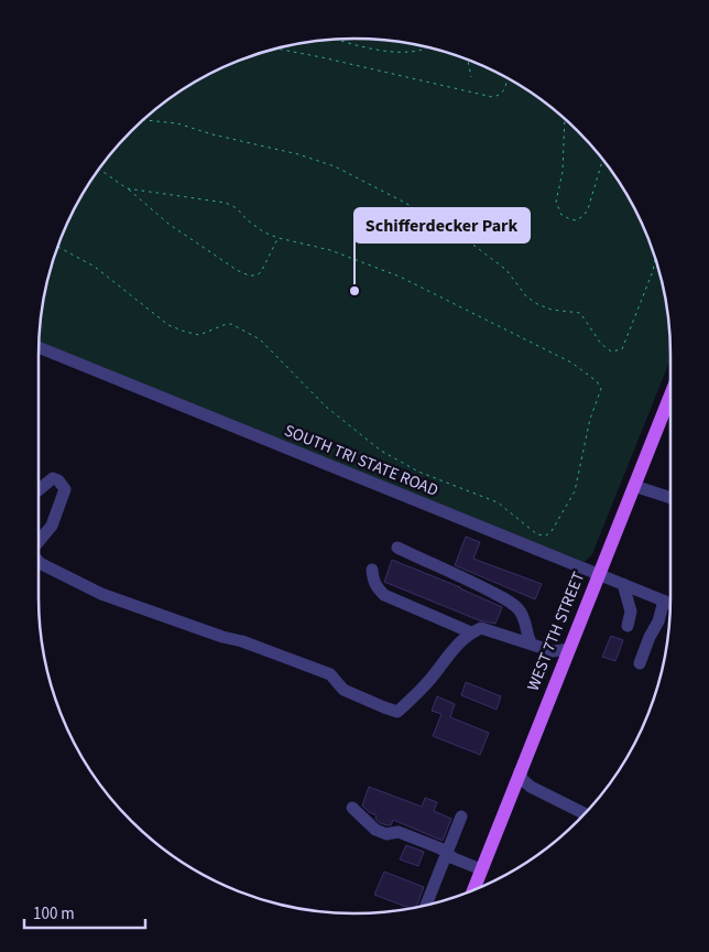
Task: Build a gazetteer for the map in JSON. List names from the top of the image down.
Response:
{
  "streets": {
    "main road": ["WEST 7TH STREET"],
    "street": ["SOUTH TRI STATE ROAD"]
  },
  "crossings": [
    ["SOUTH TRI STATE ROAD", "WEST 7TH STREET"]
  ],
  "places": ["Schifferdecker Park"],
  "scale_bar": "100 m"
}
